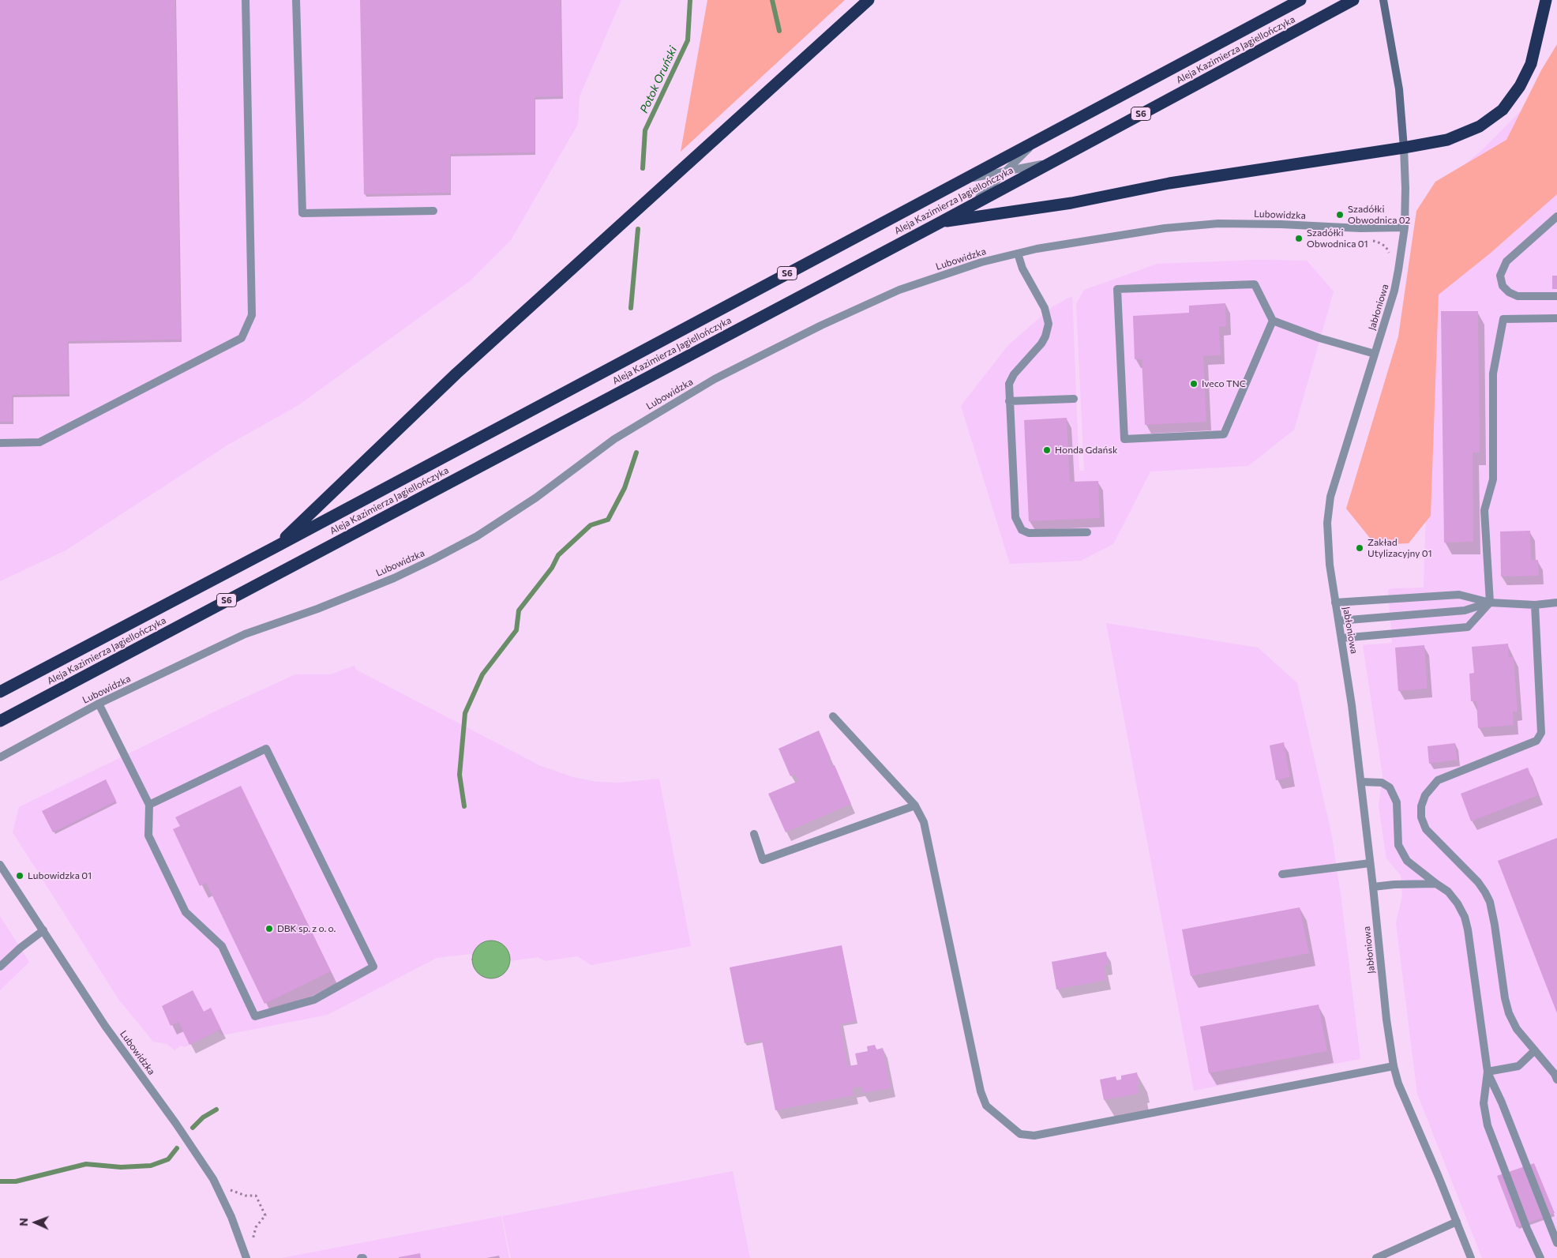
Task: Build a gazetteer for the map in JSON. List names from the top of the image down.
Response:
{
  "streets": {
    "highway": ["Aleja Kazimierza Jagiellończyka", "S6"],
    "main road": ["Jabłoniowa"],
    "street": ["Lubowidzka"]
  },
  "crossings": [
    ["Lubowidzka", "Jabłoniowa"]
  ],
  "water": ["Potok Oruński"],
  "places": [
    "Szadółki Obwodnica 02",
    "Szadółki Obwodnica 01",
    "Iveco TNC",
    "Honda Gdańsk",
    "Zakład Utylizacyjny 01",
    "Lubowidzka 01",
    "DBK sp. z o. o."
  ],
  "north": "left"
}
